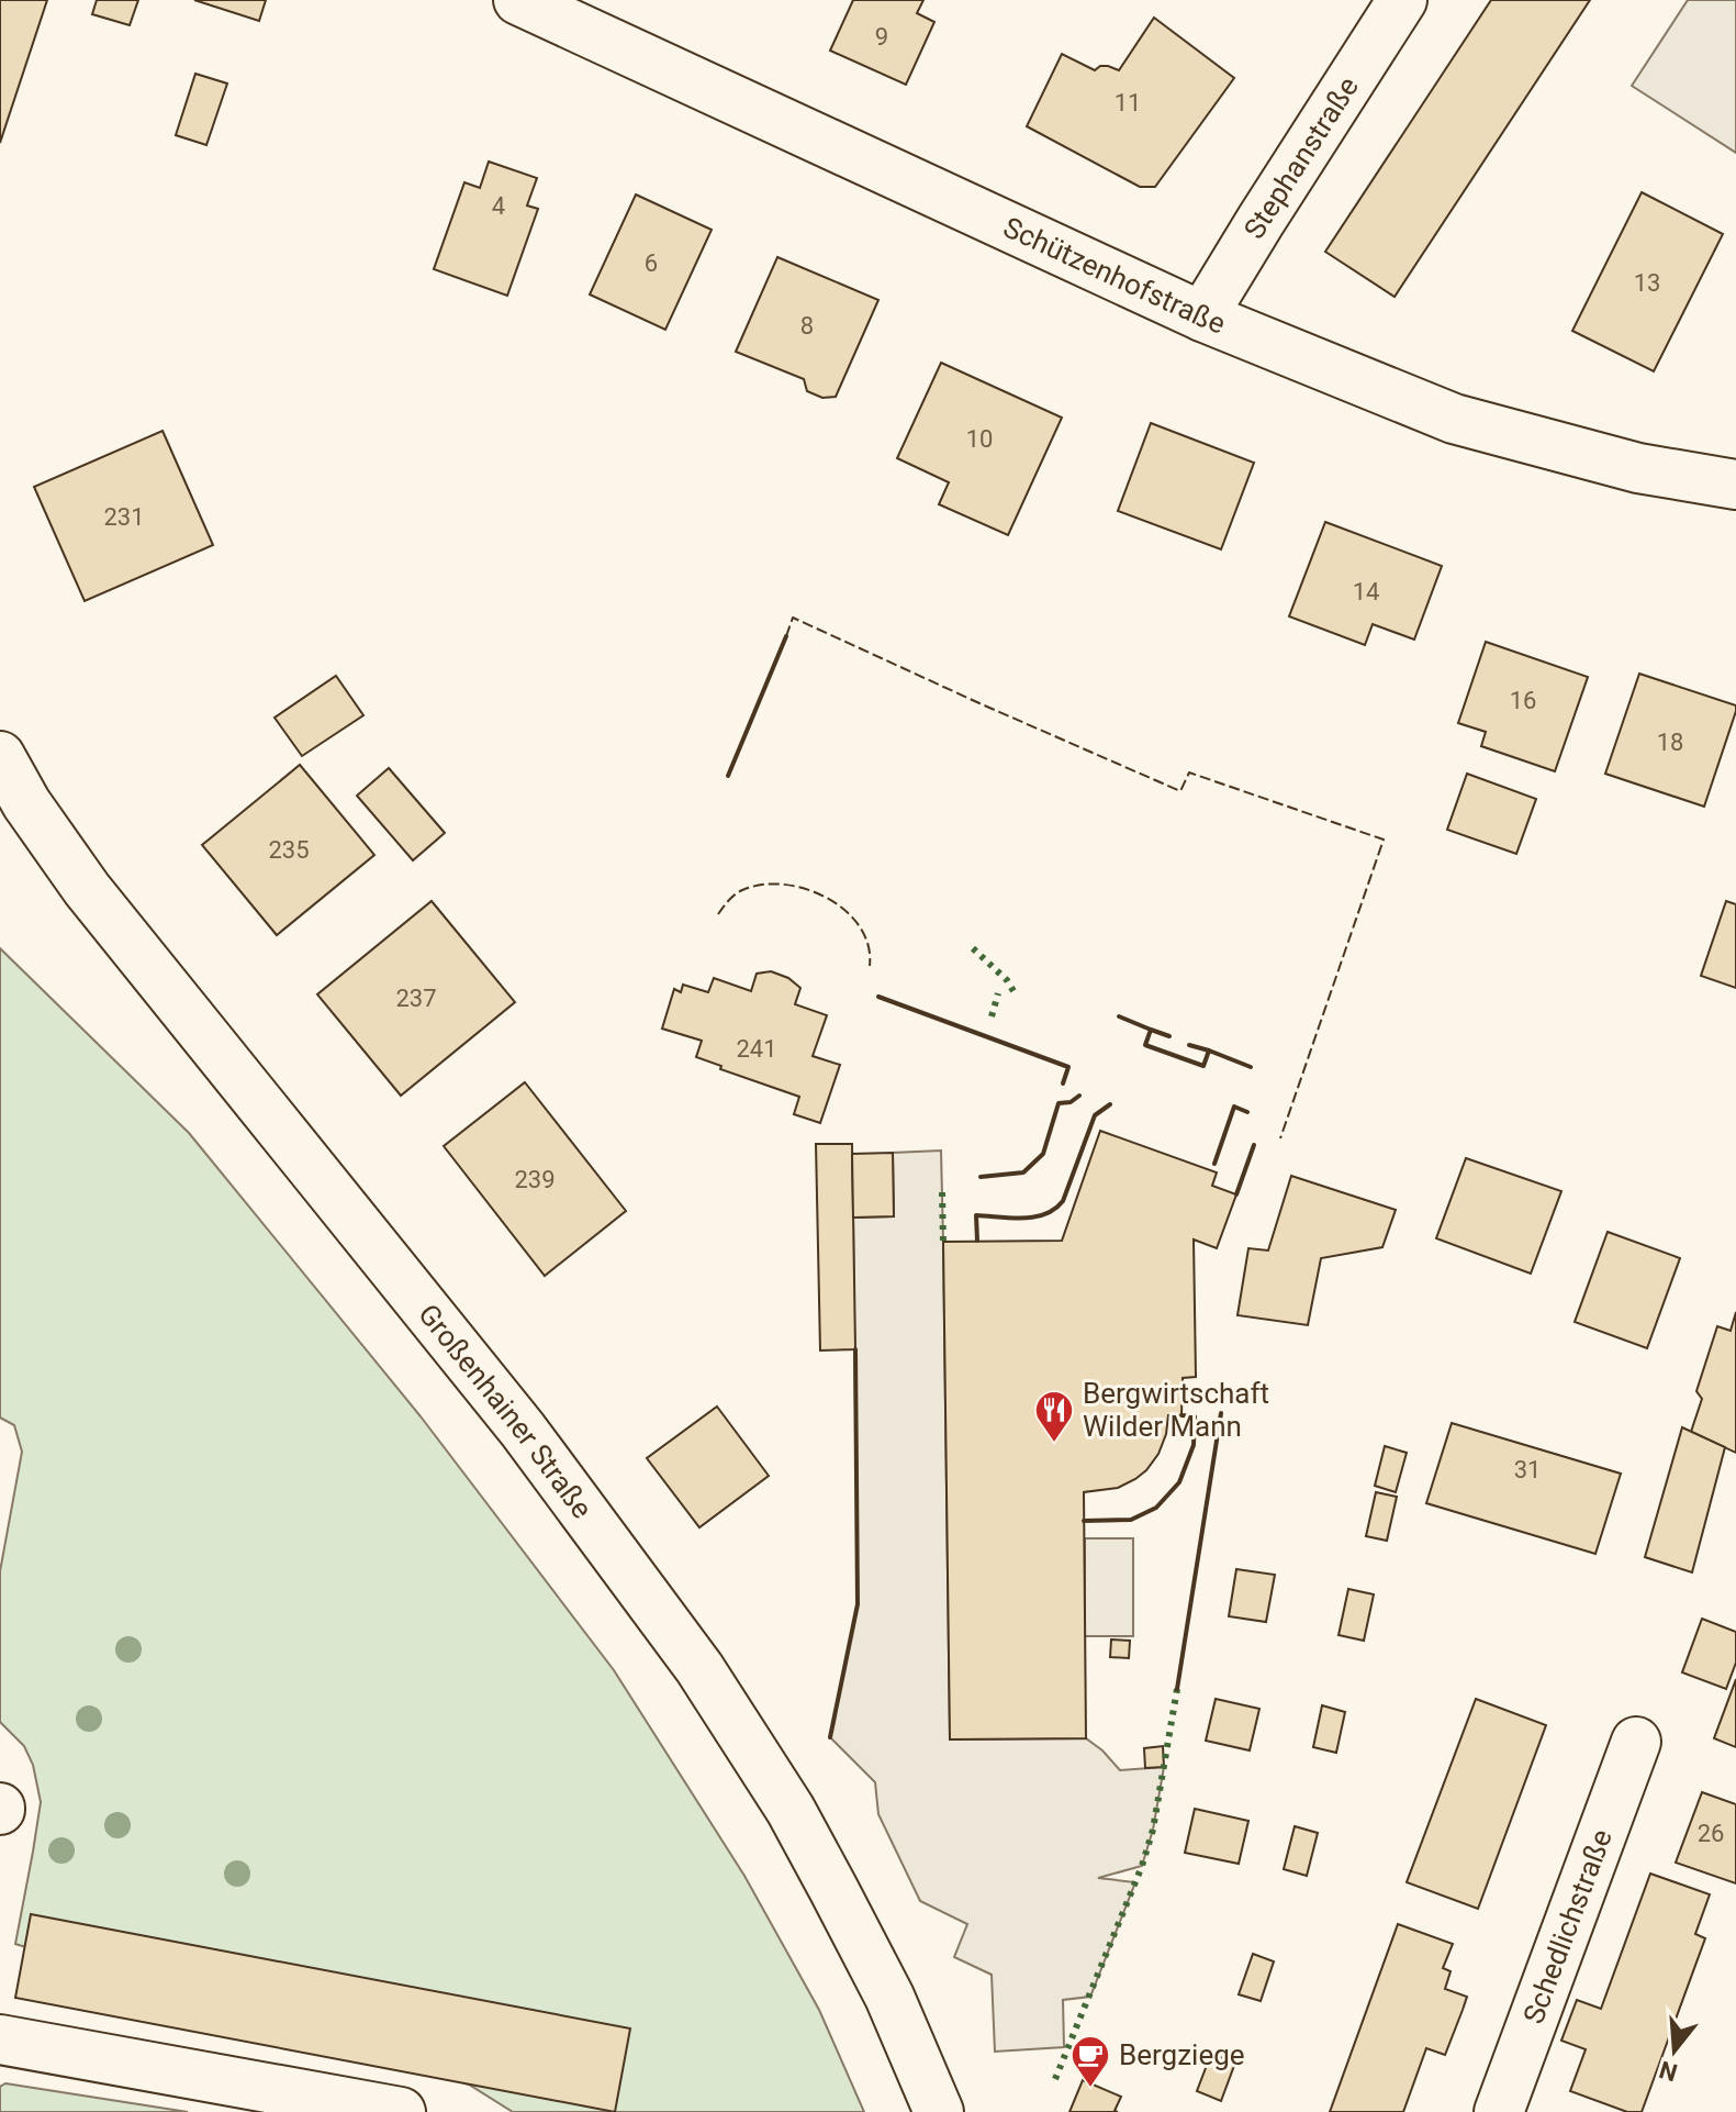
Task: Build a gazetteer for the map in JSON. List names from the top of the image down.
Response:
{
  "streets": {
    "street": [
      "Stephanstraße",
      "Schützenhofstraße",
      "Großenhainer Straße",
      "Schedlichstraße"
    ]
  },
  "crossings": [
    ["Stephanstraße", "Schützenhofstraße"]
  ],
  "places": {
    "restaurant": ["Bergwirtschaft Wilder Mann"],
    "cafe": ["Bergziege"]
  },
  "house_numbers": [
    "9",
    "11",
    "4",
    "6",
    "13",
    "8",
    "10",
    "231",
    "14",
    "16",
    "18",
    "235",
    "237",
    "241",
    "239",
    "31",
    "26"
  ],
  "north": "bottom"
}
